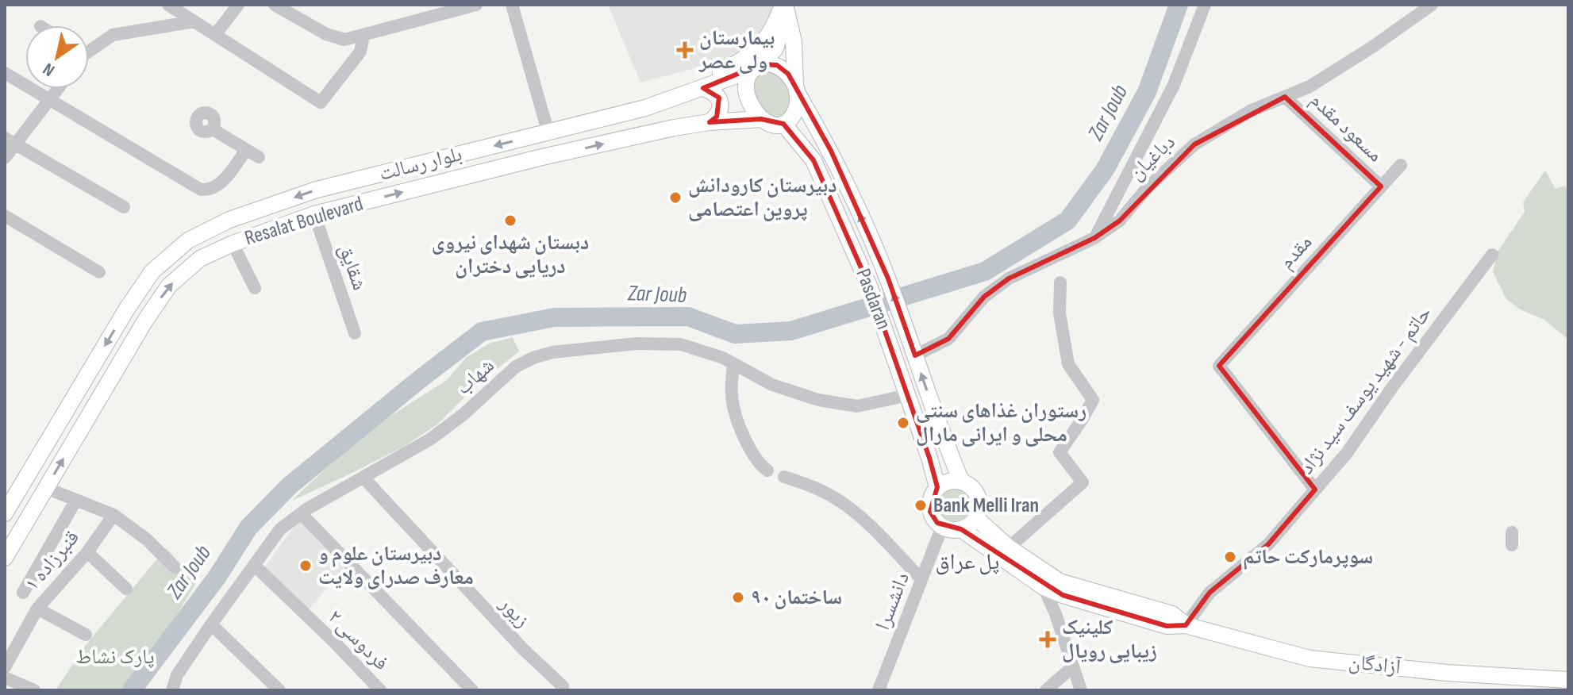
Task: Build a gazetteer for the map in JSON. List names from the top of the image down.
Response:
{
  "streets": {
    "main road": [
      "بلوار رسالت",
      "Resalat Boulevard",
      "Pasdaran",
      "آزادگان"
    ],
    "street": [
      "مسعود مقدم",
      "دباغیان",
      "مقدم",
      "شقایق",
      "شهاب",
      "حاتم - شهید یوسف سید نژاد",
      "قنبرزاده ۱",
      "دانشسرا",
      "زیور",
      "فردوسی ۲"
    ]
  },
  "crossings": [
    ["مسعود مقدم", "دباغیان"],
    ["مسعود مقدم", "مقدم"],
    ["دباغیان", "Pasdaran"],
    ["بلوار رسالت", "Resalat Boulevard"],
    ["بلوار رسالت", "Pasdaran"],
    ["Resalat Boulevard", "شقایق"],
    ["Resalat Boulevard", "Pasdaran"],
    ["مقدم", "حاتم - شهید یوسف سید نژاد"],
    ["Pasdaran", "شهاب"],
    ["Pasdaran", "دانشسرا"],
    ["Pasdaran", "آزادگان"],
    ["شهاب", "زیور"],
    ["شهاب", "فردوسی ۲"],
    ["حاتم - شهید یوسف سید نژاد", "آزادگان"],
    ["دانشسرا", "آزادگان"]
  ],
  "one_way": ["بلوار رسالت", "Resalat Boulevard"],
  "districts": ["پل عراق"],
  "water": ["Zar Joub"],
  "parks": ["پارک نشاط"],
  "places": {
    "health": ["بیمارستان ولی عصر", "کلینیک زیبایی رویال"],
    "other": [
      "دبیرستان کارودانش پروین اعتصامی",
      "دبستان شهدای نیروی دریایی دختران",
      "رستوران غذاهای سنتی محلی و ایرانی مارال",
      "Bank Melli Iran",
      "سوپرمارکت حاتم",
      "دبیرستان علوم و معارف صدرای ولایت",
      "ساختمان ۹۰"
    ]
  },
  "north": "bottom left"
}
